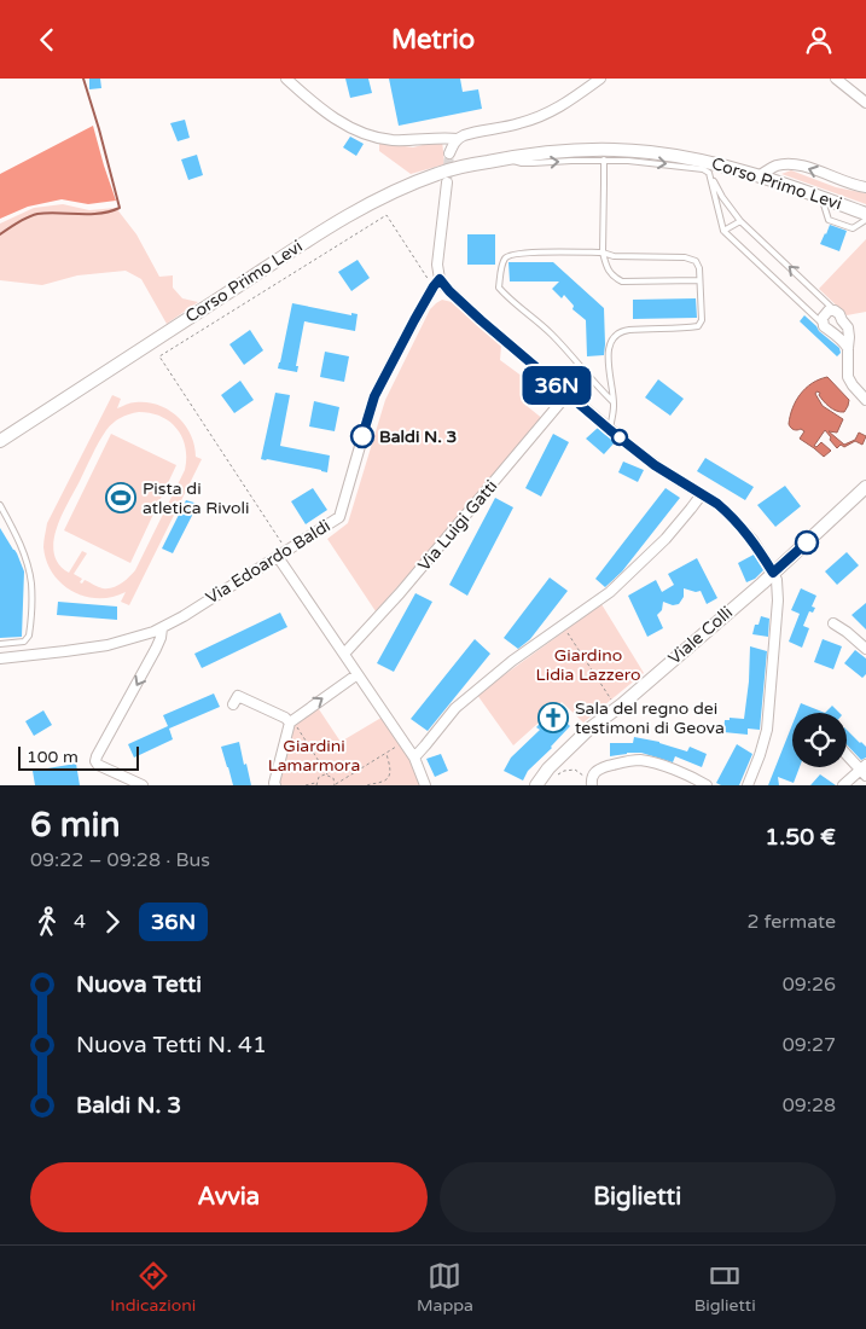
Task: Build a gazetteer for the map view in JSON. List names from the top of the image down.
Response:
{
  "streets": {
    "main road": ["Corso Primo Levi", "Viale Colli"],
    "street": ["Via Luigi Gatti", "Via Edoardo Baldi"]
  },
  "parks": ["Giardino Lidia Lazzero", "Giardini Lamarmora"],
  "places": {
    "other": ["Baldi N. 3"],
    "sports": ["Pista di atletica Rivoli"],
    "church": ["Sala del regno dei testimoni di Geova"]
  },
  "lines": ["bus line 36N"],
  "scale_bar": "100 m",
  "page": {
    "header": "Metrio",
    "on_map": "36N",
    "scale": "100 m",
    "heading": ["6 min", "09:22 – 09:28 · Bus", "1.50 €"],
    "legs": ["4", "36N", "2 fermate"],
    "list": [
      {
        "name": "Nuova Tetti",
        "value": "09:26"
      },
      {
        "name": "Nuova Tetti N. 41",
        "value": "09:27"
      },
      {
        "name": "Baldi N. 3",
        "value": "09:28"
      }
    ],
    "buttons": ["Avvia", "Biglietti"],
    "tabs": ["Indicazioni", "Mappa", "Biglietti"]
  }
}
